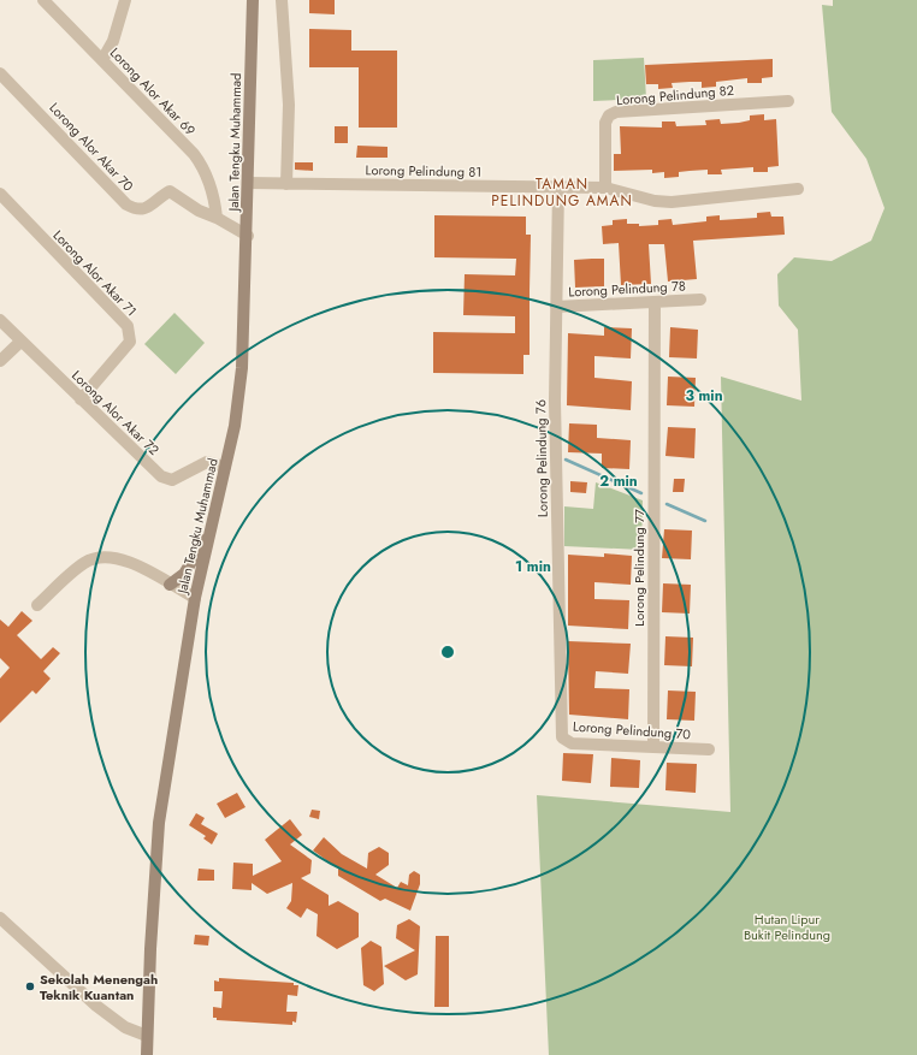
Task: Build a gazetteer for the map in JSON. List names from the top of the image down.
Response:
{
  "streets": {
    "main road": ["Jalan Tengku Muhammad"],
    "street": [
      "Lorong Alor Akar 69",
      "Lorong Pelindung 82",
      "Lorong Alor Akar 70",
      "Lorong Pelindung 81",
      "Lorong Alor Akar 71",
      "Lorong Pelindung 78",
      "Lorong Alor Akar 72",
      "Lorong Pelindung 76",
      "Lorong Pelindung 77",
      "Lorong Pelindung 70"
    ]
  },
  "crossings": [
    ["Lorong Alor Akar 69", "Lorong Alor Akar 70"],
    ["Lorong Pelindung 82", "Lorong Pelindung 81"],
    ["Jalan Tengku Muhammad", "Lorong Pelindung 81"],
    ["Jalan Tengku Muhammad", "Lorong Alor Akar 72"],
    ["Lorong Pelindung 81", "Lorong Pelindung 76"],
    ["Lorong Alor Akar 71", "Lorong Alor Akar 72"],
    ["Lorong Pelindung 78", "Lorong Pelindung 76"],
    ["Lorong Pelindung 78", "Lorong Pelindung 77"],
    ["Lorong Pelindung 76", "Lorong Pelindung 70"],
    ["Lorong Pelindung 77", "Lorong Pelindung 70"]
  ],
  "districts": ["TAMAN PELINDUNG AMAN"],
  "parks": ["Hutan Lipur Bukit Pelindung"],
  "places": ["Sekolah Menengah Teknik Kuantan"],
  "rings": ["3 min", "2 min", "1 min"]
}
